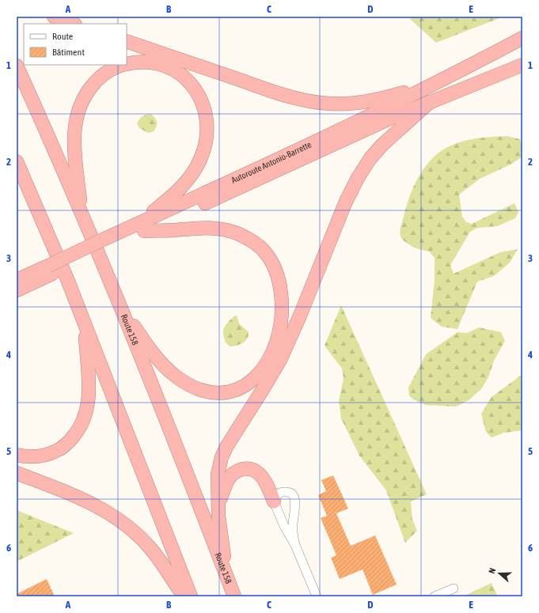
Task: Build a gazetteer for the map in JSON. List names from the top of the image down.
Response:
{
  "streets": {
    "highway": ["Autoroute Antonio-Barrette", "Route 158"]
  },
  "legend": ["Route", "Bâtiment"],
  "north": "left",
  "grid": {
    "columns": [
      "A",
      "B",
      "C",
      "D",
      "E"
    ],
    "rows": [
      "1",
      "2",
      "3",
      "4",
      "5",
      "6"
    ]
  }
}
